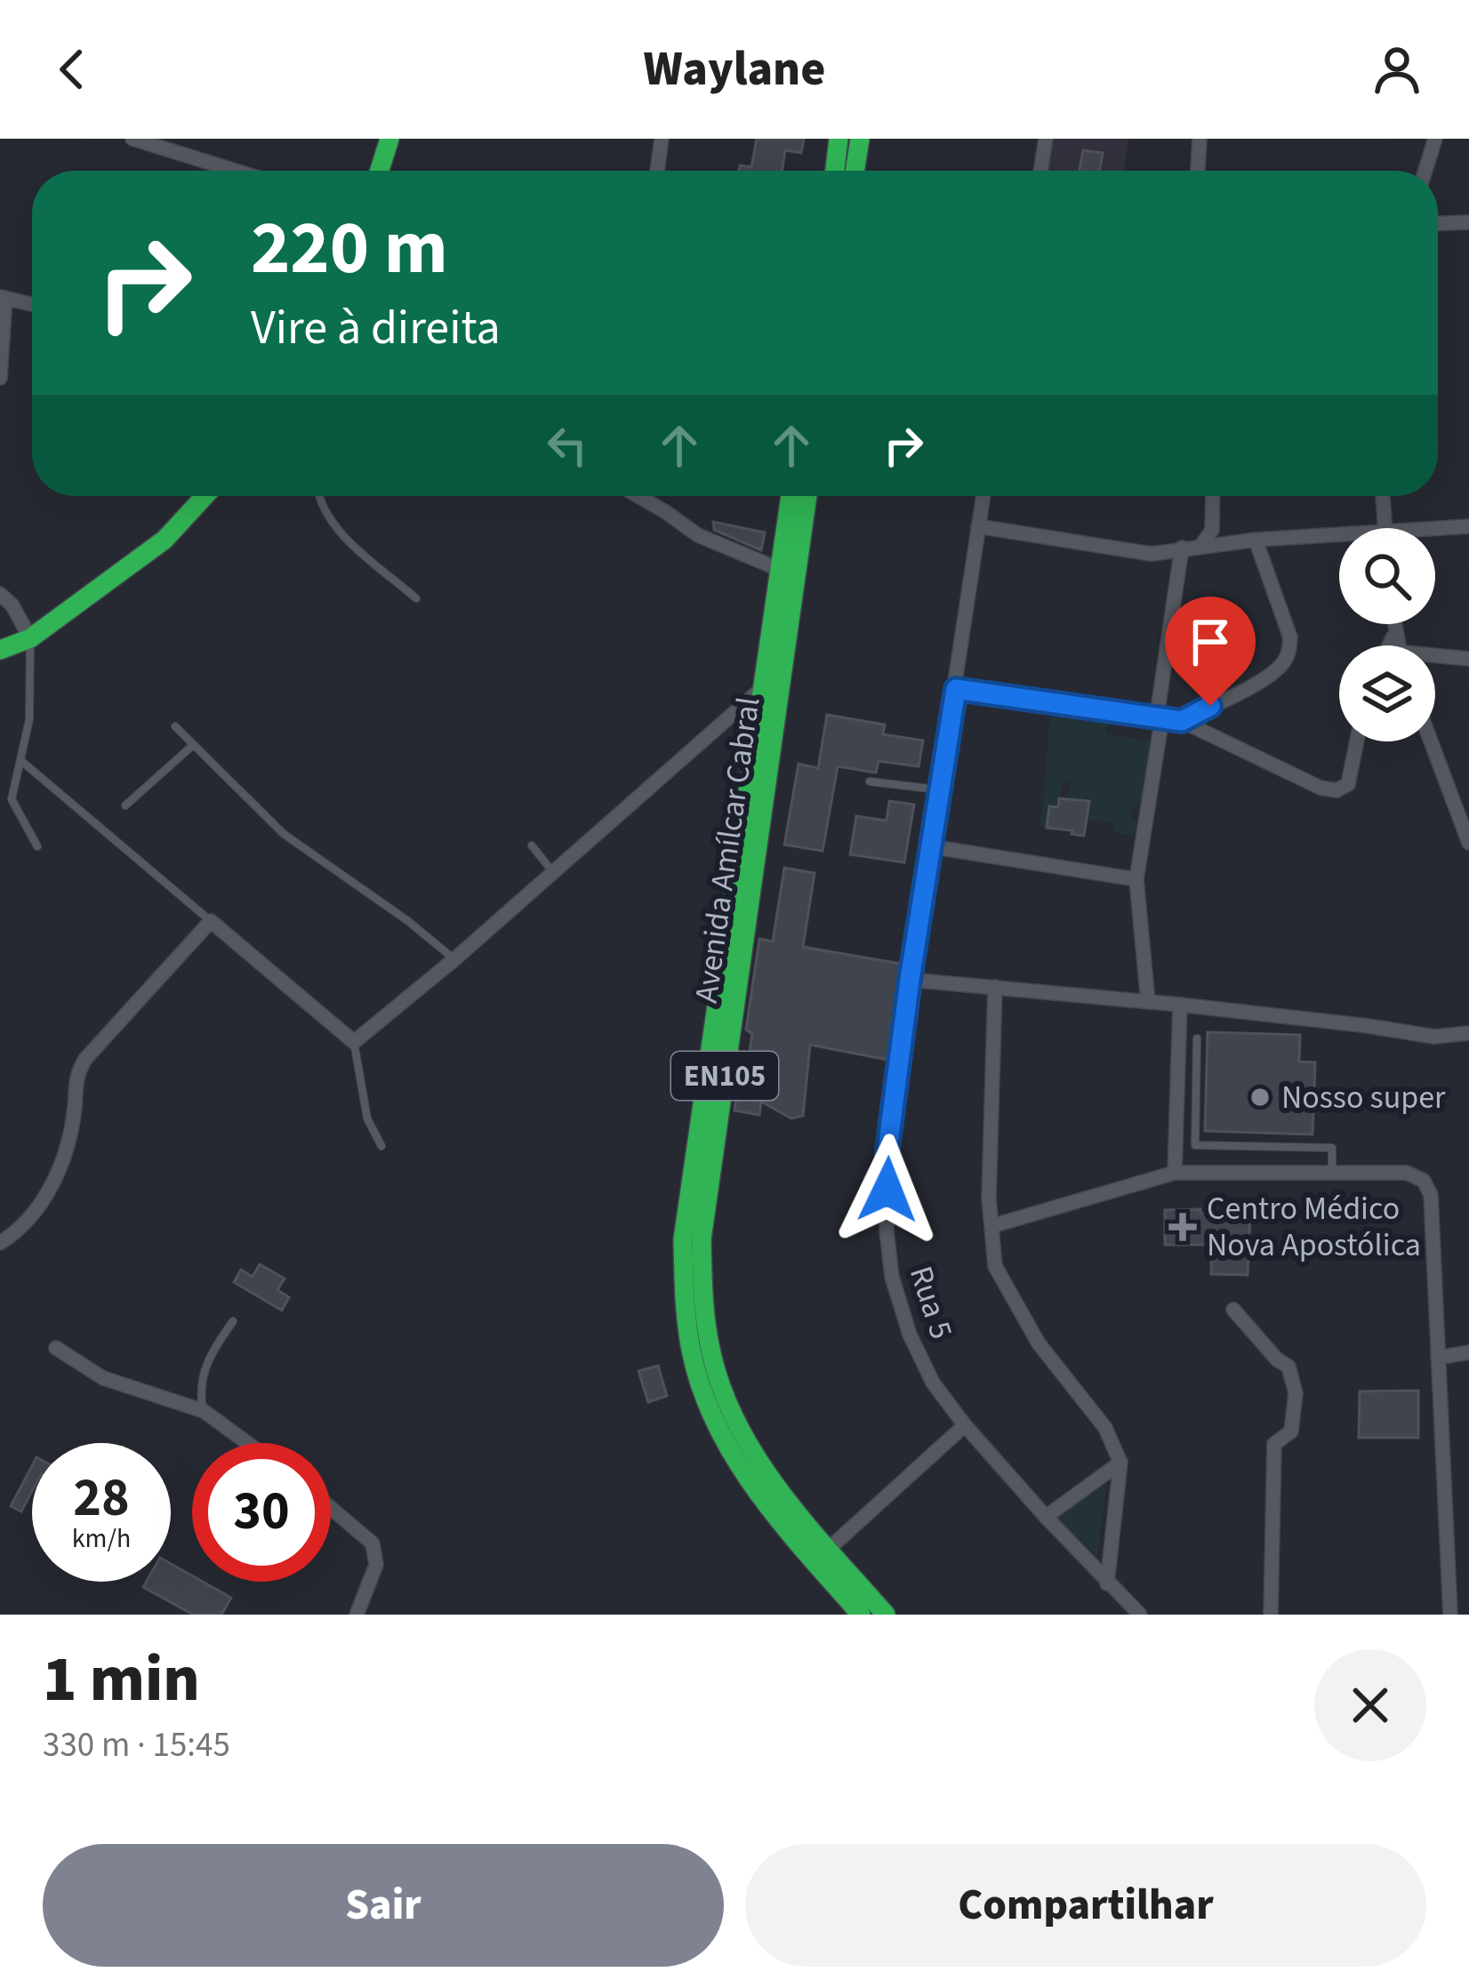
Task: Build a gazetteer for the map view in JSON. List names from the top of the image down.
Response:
{
  "streets": {
    "main road": ["Avenida Amílcar Cabral", "EN105"],
    "street": ["Rua 5"]
  },
  "places": {
    "other": ["Nosso super"],
    "health": ["Centro Médico Nova Apostólica"]
  },
  "page": {
    "header": "Waylane",
    "turn": ["220 m", "Vire à direita"],
    "speed": "28 km/h",
    "limit": "30",
    "heading": ["1 min", "330 m · 15:45"],
    "buttons": ["Sair", "Compartilhar"]
  }
}
